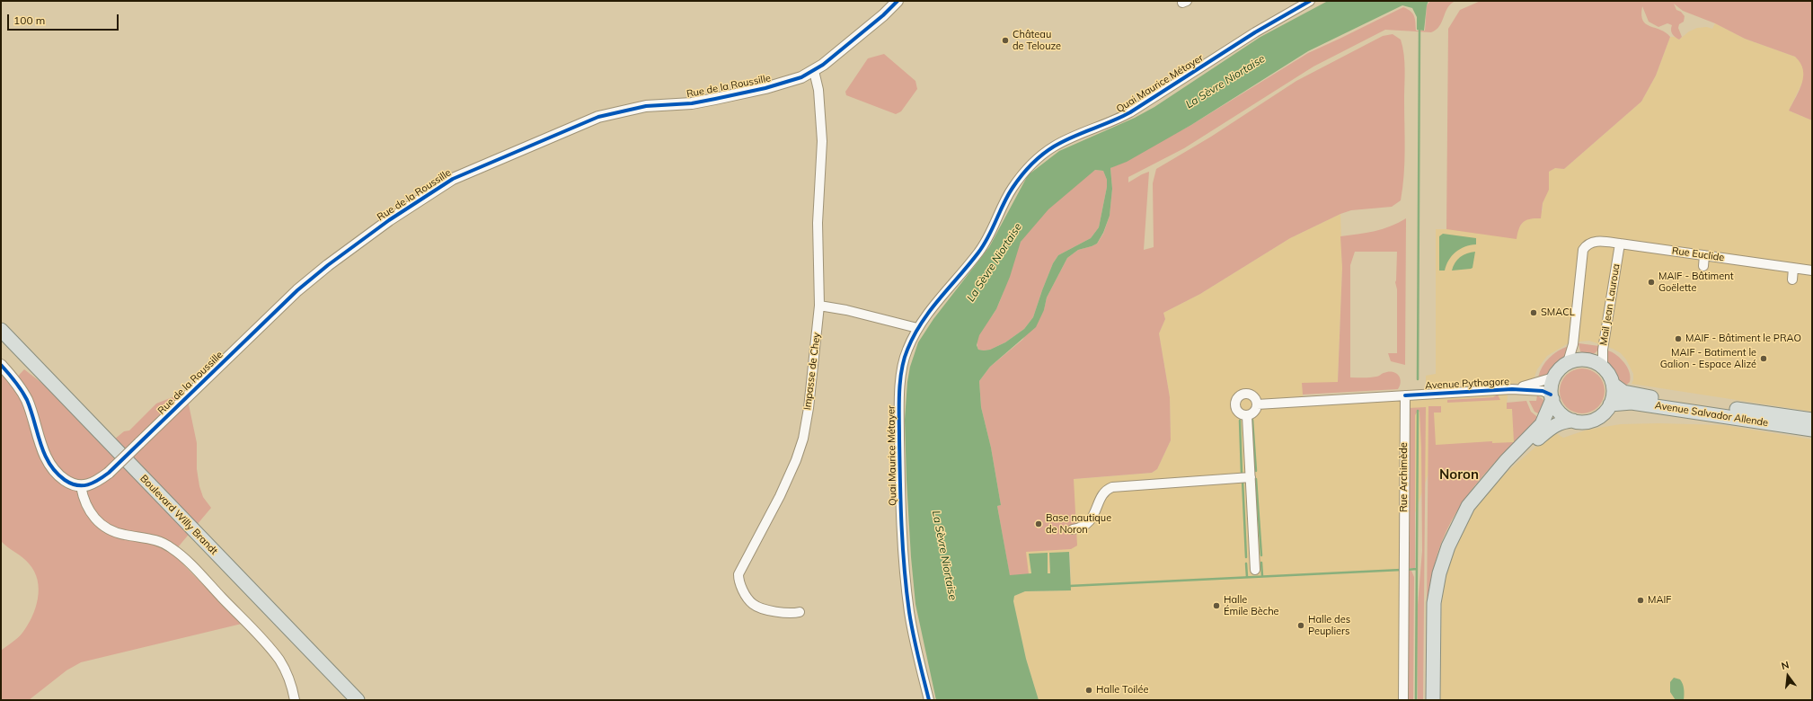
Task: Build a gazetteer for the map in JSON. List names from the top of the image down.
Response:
{
  "streets": {
    "main road": ["Avenue Salvador Allende", "Boulevard Willy Brandt"],
    "street": [
      "Quai Maurice Métayer",
      "Rue de la Roussille",
      "Rue Euclide",
      "Mail Jean Lauroua",
      "Impasse de Chey",
      "Avenue Pythagore",
      "Rue Archimède"
    ]
  },
  "crossings": [
    ["Rue de la Roussille", "Impasse de Chey"],
    ["Rue Euclide", "Mail Jean Lauroua"],
    ["Rue Euclide", "Avenue Pythagore"],
    ["Rue Euclide", "Avenue Salvador Allende"],
    ["Mail Jean Lauroua", "Avenue Pythagore"],
    ["Mail Jean Lauroua", "Avenue Salvador Allende"],
    ["Avenue Pythagore", "Avenue Salvador Allende"],
    ["Avenue Pythagore", "Rue Archimède"]
  ],
  "districts": ["Noron"],
  "water": ["La Sèvre Niortaise"],
  "places": [
    "Château de Telouze",
    "MAIF - Bâtiment Goëlette",
    "SMACL",
    "MAIF - Bâtiment le PRAO",
    "MAIF - Batiment le Galion - Espace Alizé",
    "Base nautique de Noron",
    "MAIF",
    "Halle Émile Bèche",
    "Halle des Peupliers",
    "Halle Toilée"
  ],
  "scale_bar": "100 m",
  "north": "top"
}
